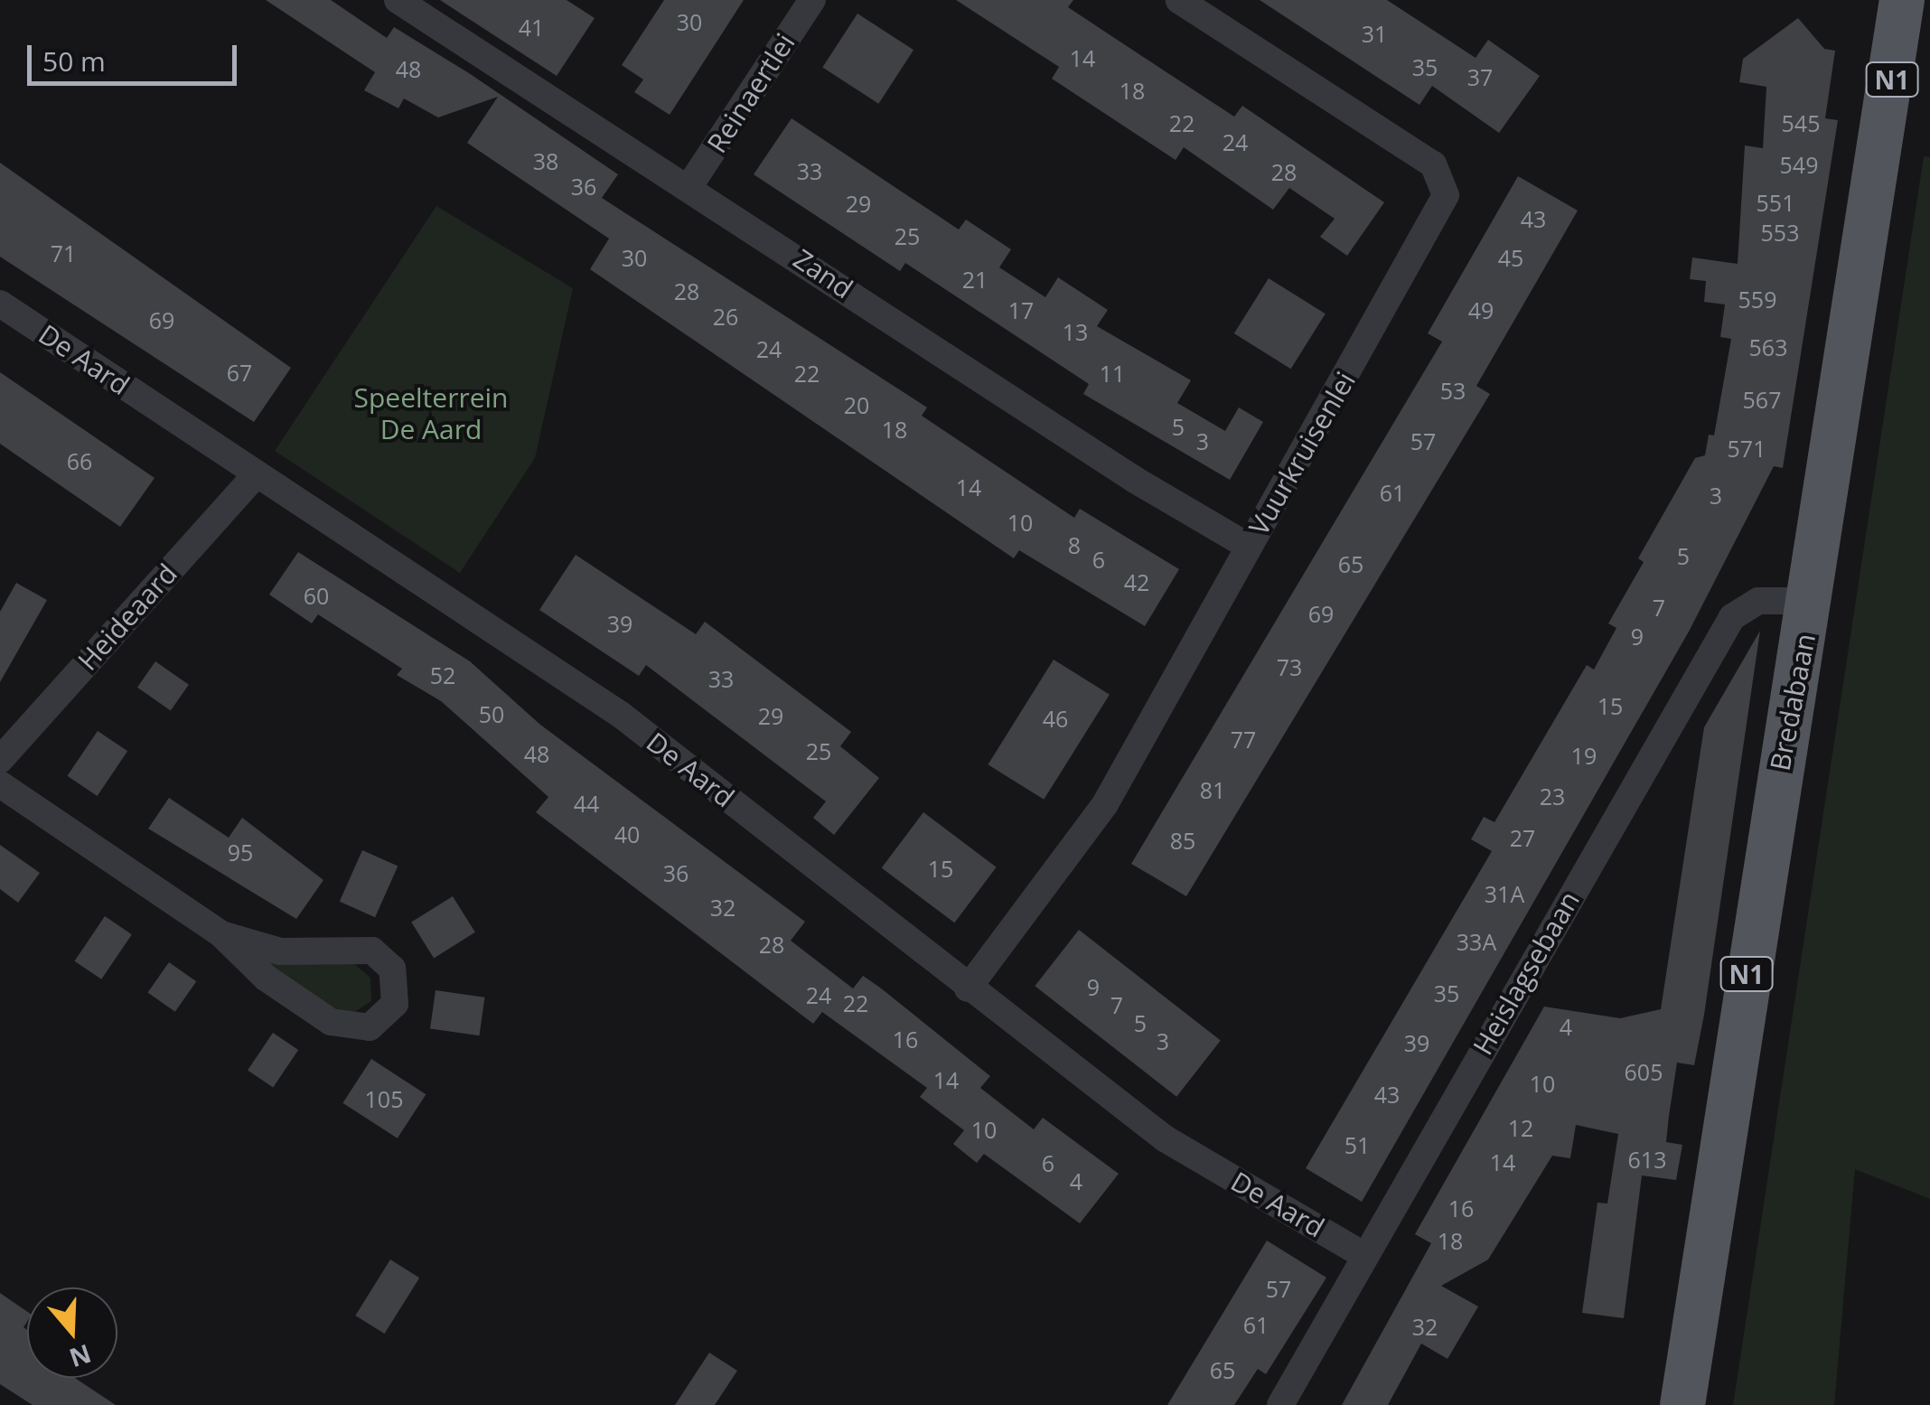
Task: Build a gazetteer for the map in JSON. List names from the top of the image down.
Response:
{
  "streets": {
    "main road": ["N1", "Bredabaan"],
    "street": [
      "Reinaertlei",
      "Zand",
      "De Aard",
      "Vuurkruisenlei",
      "Heideaard",
      "Heislagsebaan"
    ]
  },
  "crossings": [
    ["Reinaertlei", "Zand"],
    ["Zand", "Vuurkruisenlei"],
    ["De Aard", "Vuurkruisenlei"],
    ["De Aard", "Heideaard"],
    ["De Aard", "Heislagsebaan"],
    ["Bredabaan", "Heislagsebaan"]
  ],
  "parks": ["Speelterrein De Aard"],
  "house_numbers": [
    "30",
    "41",
    "31",
    "14",
    "35",
    "48",
    "37",
    "18",
    "22",
    "545",
    "24",
    "38",
    "549",
    "33",
    "28",
    "36",
    "551",
    "29",
    "43",
    "553",
    "25",
    "71",
    "30",
    "45",
    "21",
    "28",
    "559",
    "17",
    "49",
    "26",
    "69",
    "13",
    "563",
    "24",
    "67",
    "22",
    "11",
    "53",
    "567",
    "20",
    "5",
    "18",
    "3",
    "57",
    "571",
    "66",
    "14",
    "61",
    "3",
    "10",
    "8",
    "5",
    "6",
    "65",
    "42",
    "60",
    "7",
    "69",
    "39",
    "9",
    "73",
    "52",
    "33",
    "15",
    "50",
    "29",
    "46",
    "77",
    "25",
    "48",
    "19",
    "81",
    "23",
    "44",
    "40",
    "27",
    "85",
    "95",
    "15",
    "36",
    "31A",
    "32",
    "33A",
    "28",
    "9",
    "35",
    "24",
    "22",
    "7",
    "5",
    "4",
    "16",
    "3",
    "39",
    "605",
    "14",
    "10",
    "43",
    "105",
    "12",
    "10",
    "51",
    "613",
    "14",
    "6",
    "4",
    "16",
    "18",
    "57",
    "61",
    "32",
    "65"
  ],
  "scale_bar": "50 m",
  "north": "bottom"
}
